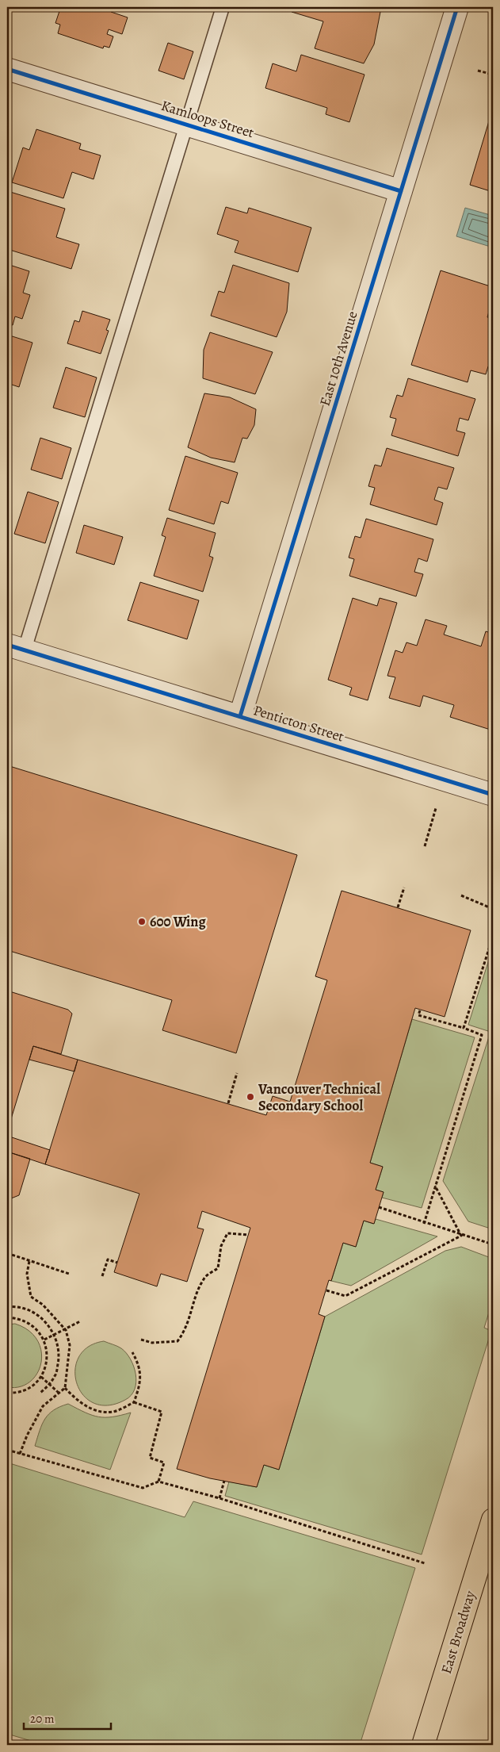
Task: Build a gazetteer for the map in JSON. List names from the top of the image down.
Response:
{
  "streets": {
    "main road": ["East Broadway"],
    "street": ["Kamloops Street", "East 10th Avenue", "Penticton Street"]
  },
  "crossings": [
    ["Kamloops Street", "East 10th Avenue"],
    ["East 10th Avenue", "Penticton Street"]
  ],
  "places": ["600 Wing", "Vancouver Technical Secondary School"],
  "scale_bar": "20 m"
}
